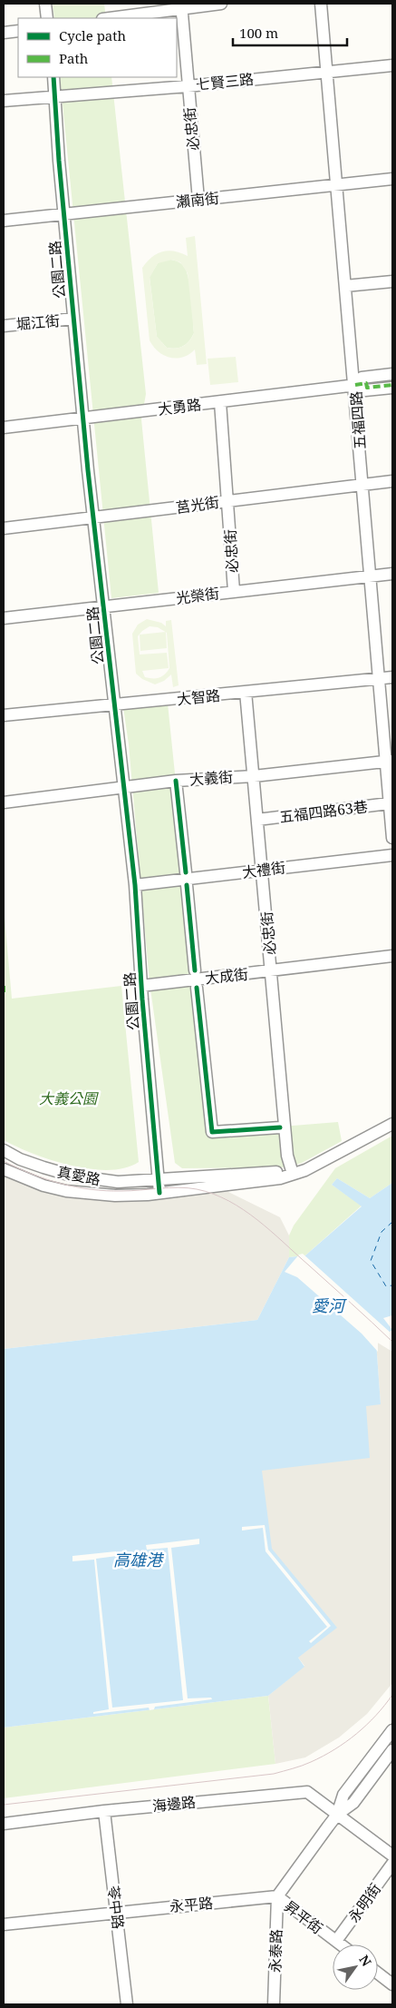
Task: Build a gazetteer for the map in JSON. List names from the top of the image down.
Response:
{
  "streets": {
    "street": [
      "七賢三路",
      "必忠街",
      "瀨南街",
      "公園二路",
      "堀江街",
      "大勇路",
      "五福四路",
      "莒光街",
      "光榮街",
      "大智路",
      "大義街",
      "五福四路63巷",
      "大禮街",
      "大成街",
      "真愛路",
      "海邊路",
      "永明街",
      "永平路",
      "苓中路",
      "昇平街",
      "永泰路"
    ]
  },
  "crossings": [
    ["七賢三路", "必忠街"],
    ["七賢三路", "公園二路"],
    ["七賢三路", "五福四路"],
    ["必忠街", "瀨南街"],
    ["必忠街", "大勇路"],
    ["必忠街", "莒光街"],
    ["必忠街", "光榮街"],
    ["必忠街", "大智路"],
    ["必忠街", "大義街"],
    ["必忠街", "五福四路63巷"],
    ["必忠街", "大禮街"],
    ["必忠街", "大成街"],
    ["瀨南街", "公園二路"],
    ["瀨南街", "五福四路"],
    ["公園二路", "堀江街"],
    ["公園二路", "大勇路"],
    ["公園二路", "莒光街"],
    ["公園二路", "光榮街"],
    ["公園二路", "大智路"],
    ["公園二路", "大義街"],
    ["公園二路", "大禮街"],
    ["公園二路", "大成街"],
    ["公園二路", "真愛路"],
    ["大勇路", "五福四路"],
    ["五福四路", "莒光街"],
    ["五福四路", "光榮街"],
    ["五福四路", "大智路"],
    ["五福四路", "大義街"],
    ["五福四路", "五福四路63巷"],
    ["海邊路", "苓中路"],
    ["永明街", "昇平街"],
    ["永平路", "苓中路"],
    ["永平路", "昇平街"],
    ["永平路", "永泰路"],
    ["昇平街", "永泰路"]
  ],
  "water": ["愛河", "高雄港"],
  "parks": ["大義公園"],
  "legend": ["Cycle path", "Path"],
  "scale_bar": "100 m",
  "north": "top right"
}
